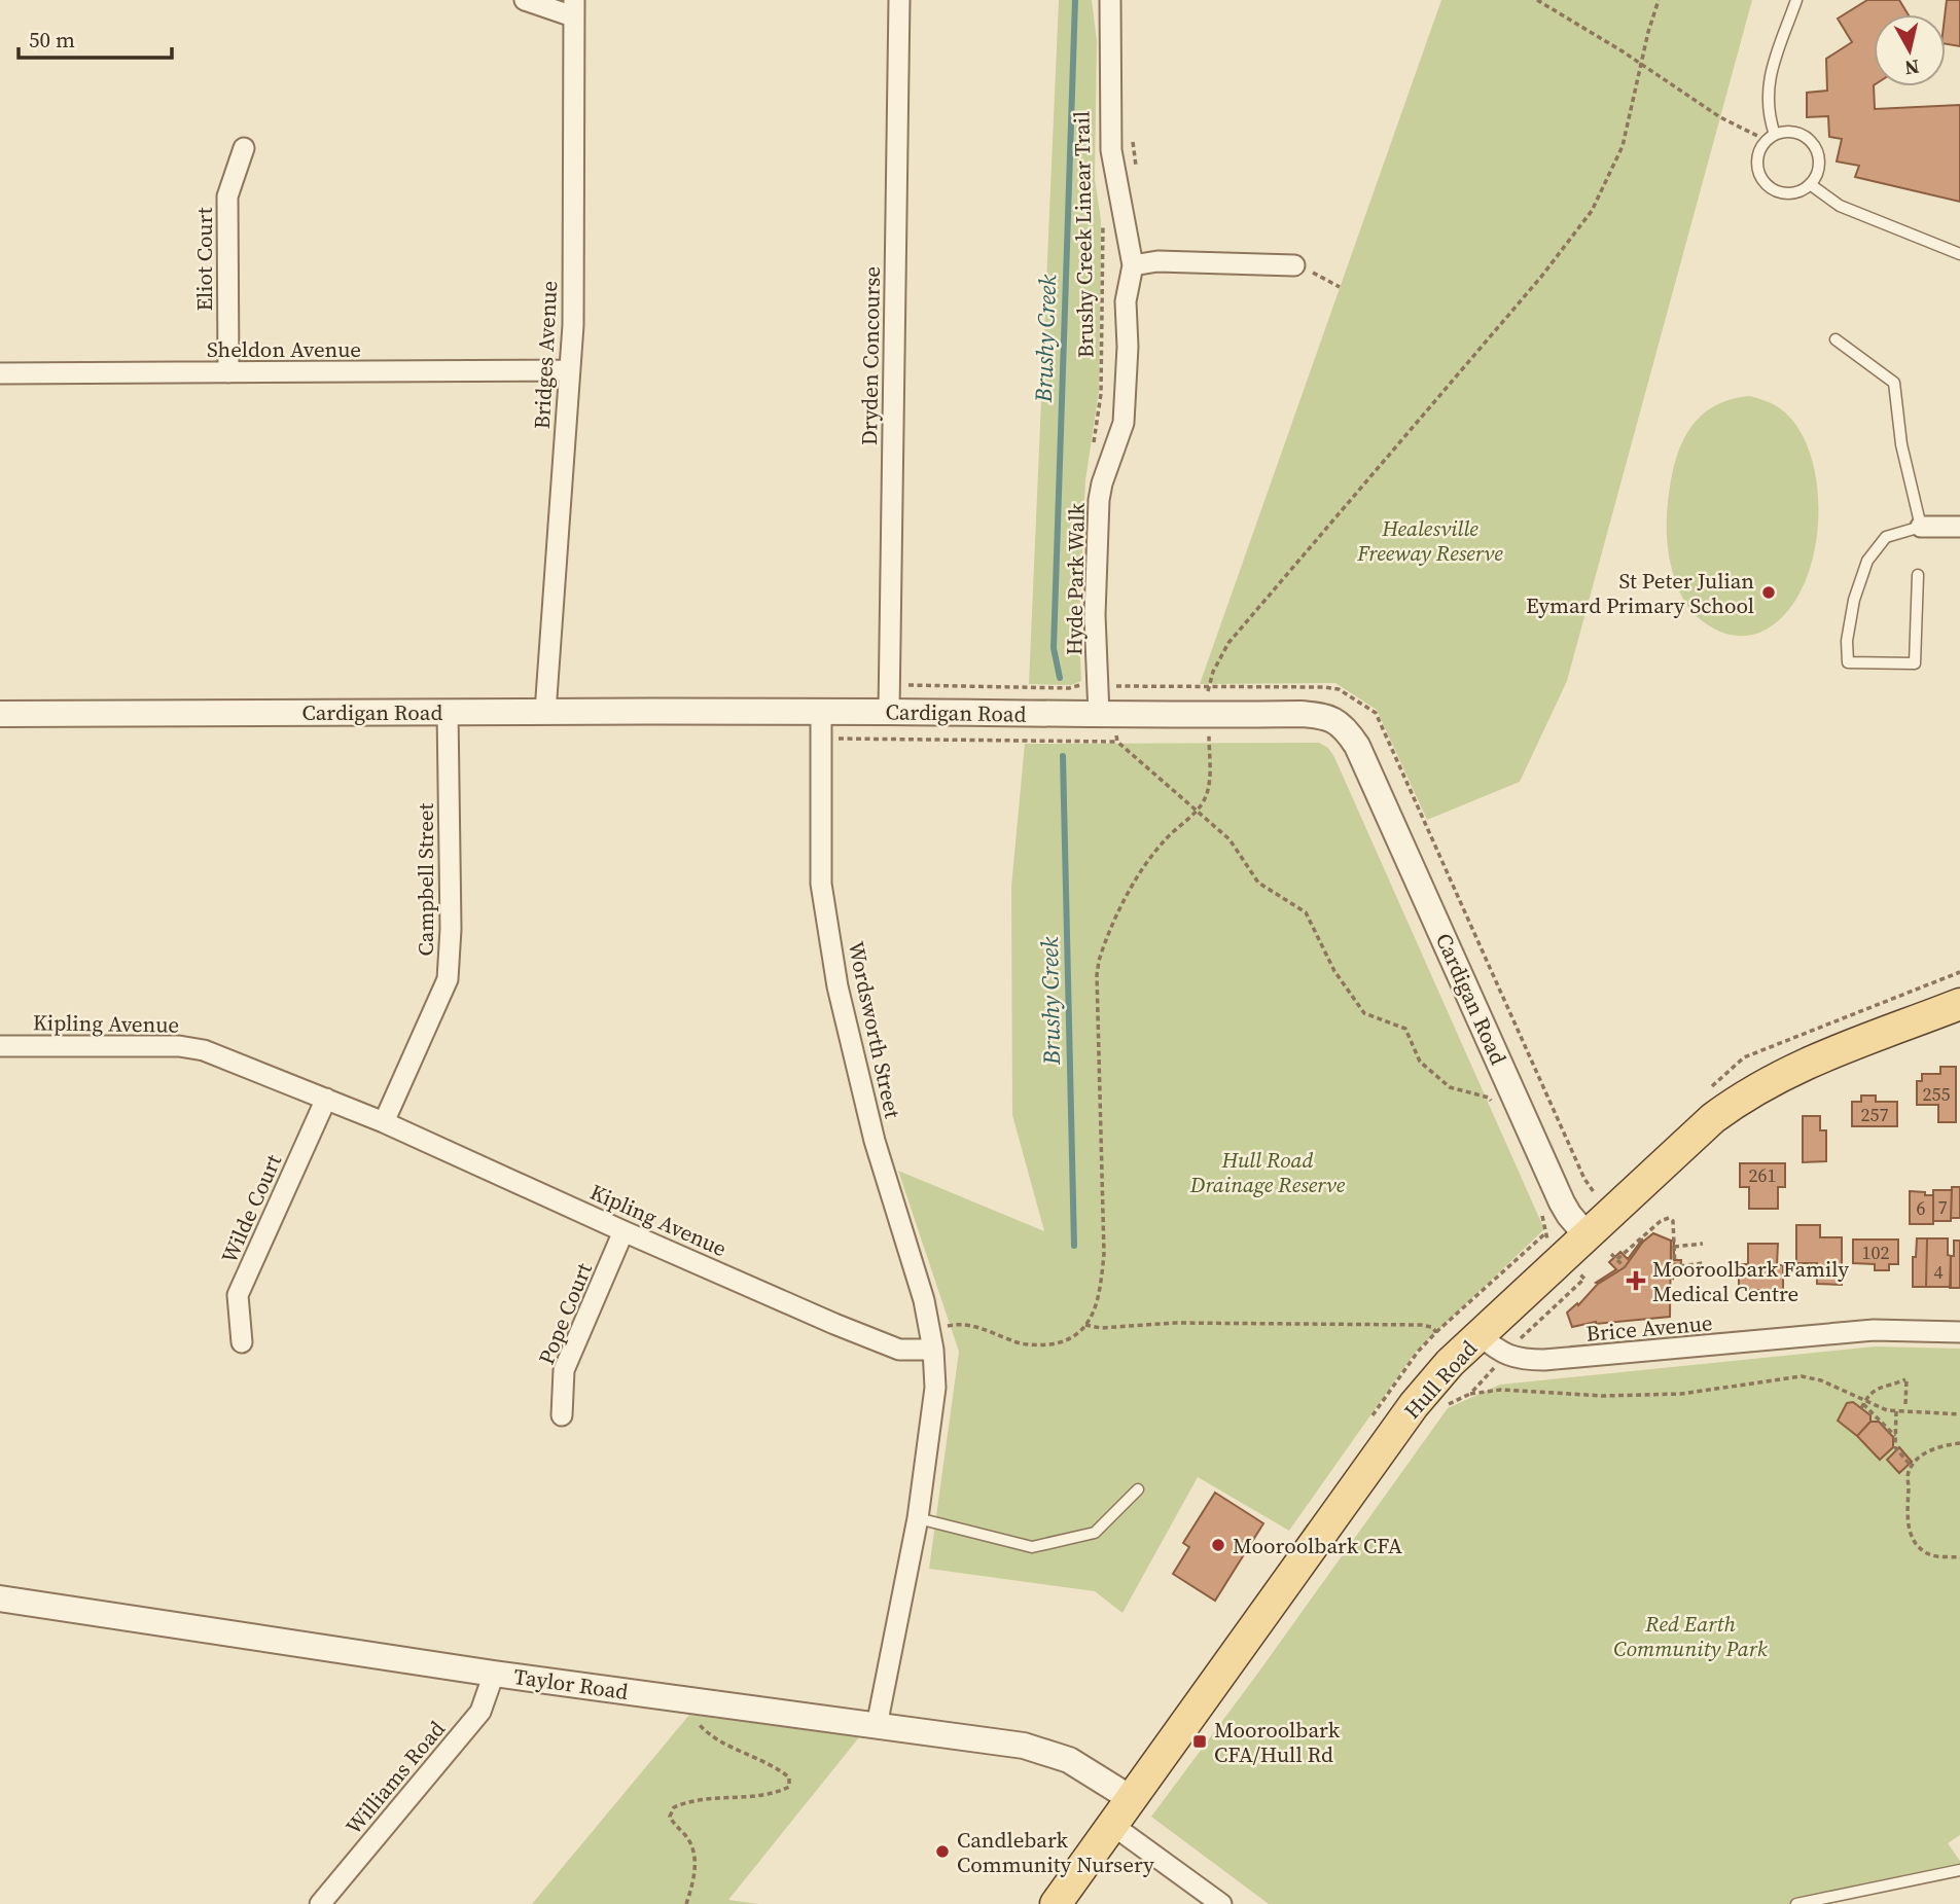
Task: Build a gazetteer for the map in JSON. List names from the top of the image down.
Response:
{
  "streets": {
    "main road": ["Hull Road"],
    "street": [
      "Eliot Court",
      "Sheldon Avenue",
      "Bridges Avenue",
      "Dryden Concourse",
      "Hyde Park Walk",
      "Cardigan Road",
      "Campbell Street",
      "Kipling Avenue",
      "Wordsworth Street",
      "Wilde Court",
      "Pope Court",
      "Brice Avenue",
      "Taylor Road",
      "Williams Road"
    ],
    "path": ["Brushy Creek Linear Trail"]
  },
  "crossings": [
    ["Eliot Court", "Sheldon Avenue"],
    ["Sheldon Avenue", "Bridges Avenue"],
    ["Bridges Avenue", "Cardigan Road"],
    ["Dryden Concourse", "Cardigan Road"],
    ["Hyde Park Walk", "Cardigan Road"],
    ["Cardigan Road", "Campbell Street"],
    ["Cardigan Road", "Wordsworth Street"],
    ["Cardigan Road", "Hull Road"],
    ["Campbell Street", "Kipling Avenue"],
    ["Kipling Avenue", "Wordsworth Street"],
    ["Kipling Avenue", "Wilde Court"],
    ["Kipling Avenue", "Pope Court"],
    ["Brice Avenue", "Hull Road"],
    ["Hull Road", "Taylor Road"],
    ["Taylor Road", "Williams Road"]
  ],
  "water": ["Brushy Creek"],
  "parks": ["Healesville Freeway Reserve", "Hull Road Drainage Reserve", "Red Earth Community Park"],
  "places": {
    "other": ["St Peter Julian Eymard Primary School", "Mooroolbark CFA", "Candlebark Community Nursery"],
    "health": ["Mooroolbark Family Medical Centre"],
    "transit": ["Mooroolbark CFA/Hull Rd"]
  },
  "house_numbers": [
    "255",
    "257",
    "261",
    "7",
    "6",
    "102",
    "4"
  ],
  "scale_bar": "50 m",
  "north": "bottom"
}
